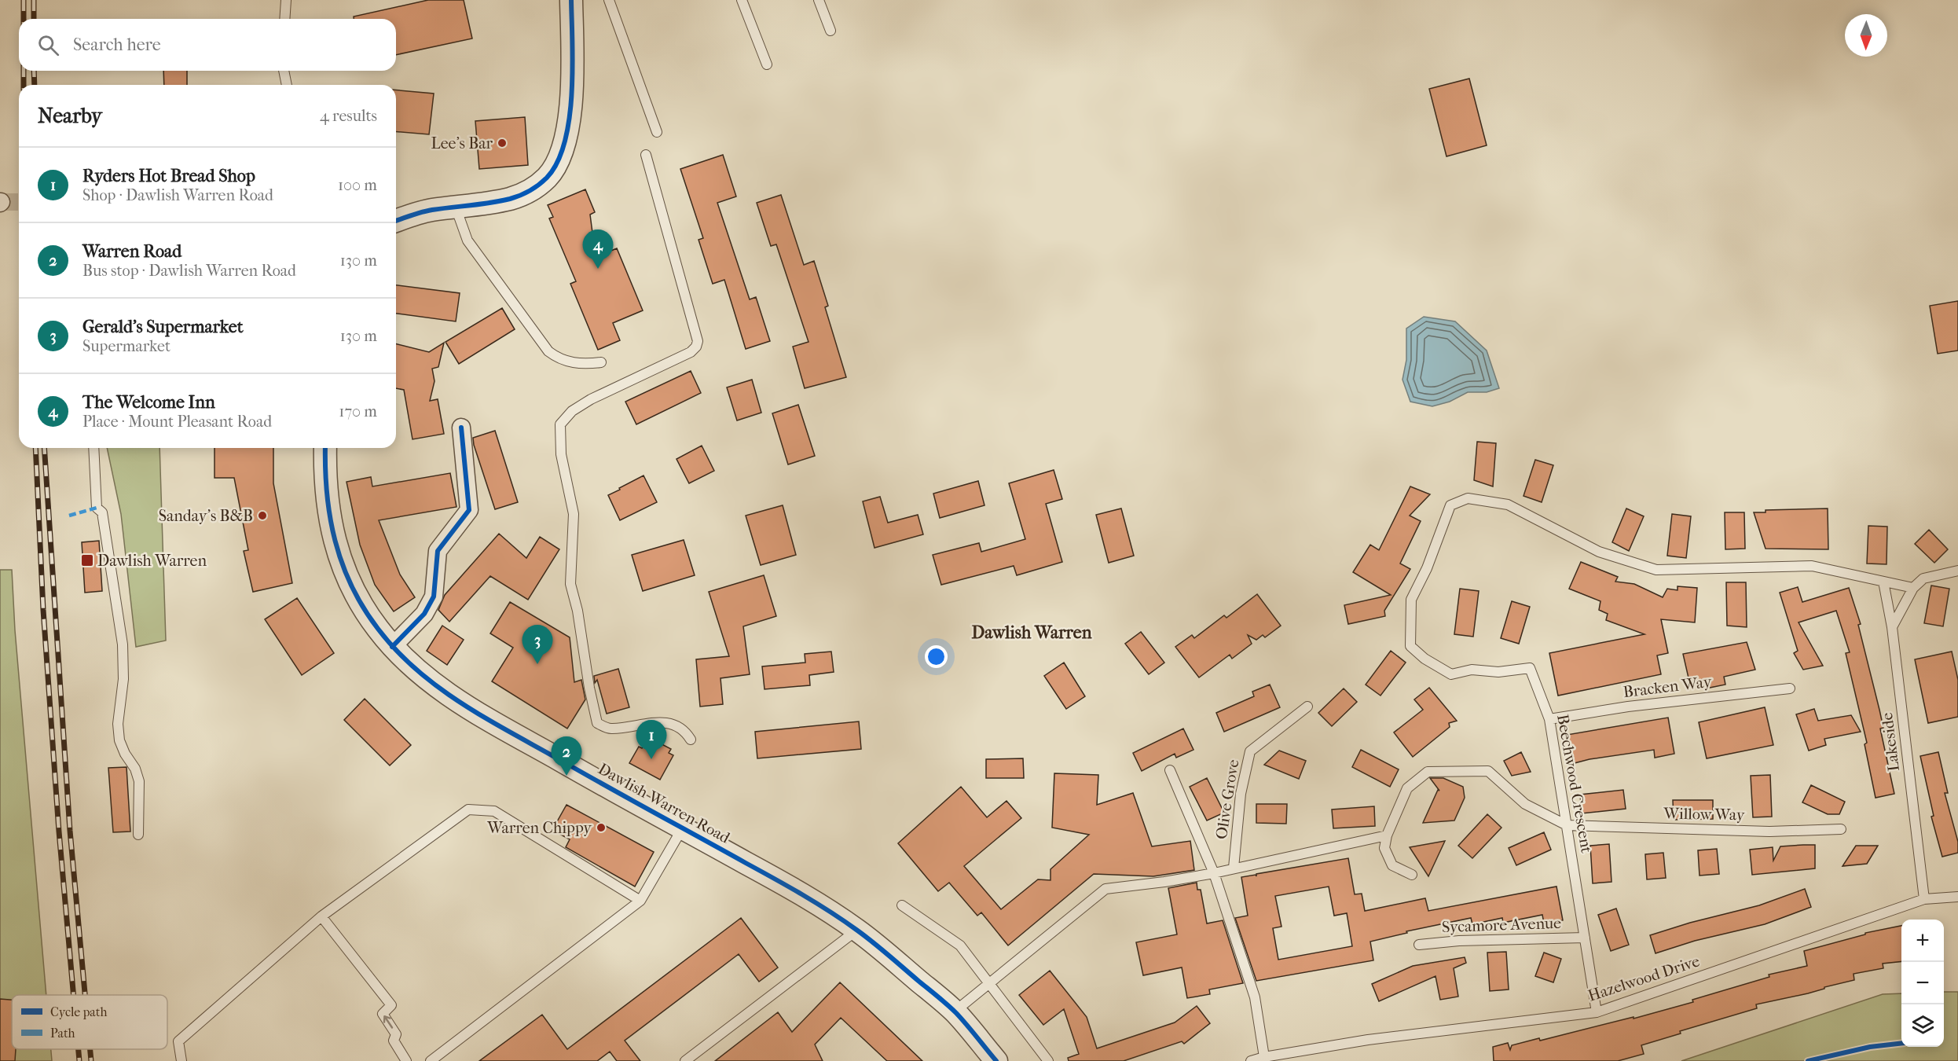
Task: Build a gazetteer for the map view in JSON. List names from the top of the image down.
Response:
{
  "streets": {
    "street": ["Dawlish Warren Road"],
    "lane": [
      "Bracken Way",
      "Lakeside",
      "Beechwood Crescent",
      "Olive Grove",
      "Willow Way",
      "Sycamore Avenue",
      "Hazelwood Drive"
    ]
  },
  "crossings": [
    ["Bracken Way", "Beechwood Crescent"],
    ["Lakeside", "Beechwood Crescent"],
    ["Lakeside", "Hazelwood Drive"],
    ["Beechwood Crescent", "Willow Way"],
    ["Beechwood Crescent", "Sycamore Avenue"],
    ["Beechwood Crescent", "Hazelwood Drive"]
  ],
  "districts": ["Dawlish Warren"],
  "places": {
    "other": ["Lee's Bar", "Sanday's B&B", "Warren Chippy"],
    "transit": ["Dawlish Warren"]
  },
  "legend": ["Cycle path", "Path"],
  "north": "bottom",
  "page": {
    "search": "Search here",
    "heading": ["Nearby", "4 results"],
    "list": [
      {
        "mark": "1",
        "name": "Ryders Hot Bread Shop",
        "note": "Shop · Dawlish Warren Road",
        "value": "100 m"
      },
      {
        "mark": "2",
        "name": "Warren Road",
        "note": "Bus stop · Dawlish Warren Road",
        "value": "130 m"
      },
      {
        "mark": "3",
        "name": "Gerald's Supermarket",
        "note": "Supermarket",
        "value": "130 m"
      },
      {
        "mark": "4",
        "name": "The Welcome Inn",
        "note": "Place · Mount Pleasant Road",
        "value": "170 m"
      }
    ],
    "pins": [
      "4",
      "3",
      "1",
      "2"
    ],
    "map_buttons": ["+", "−"]
  }
}
